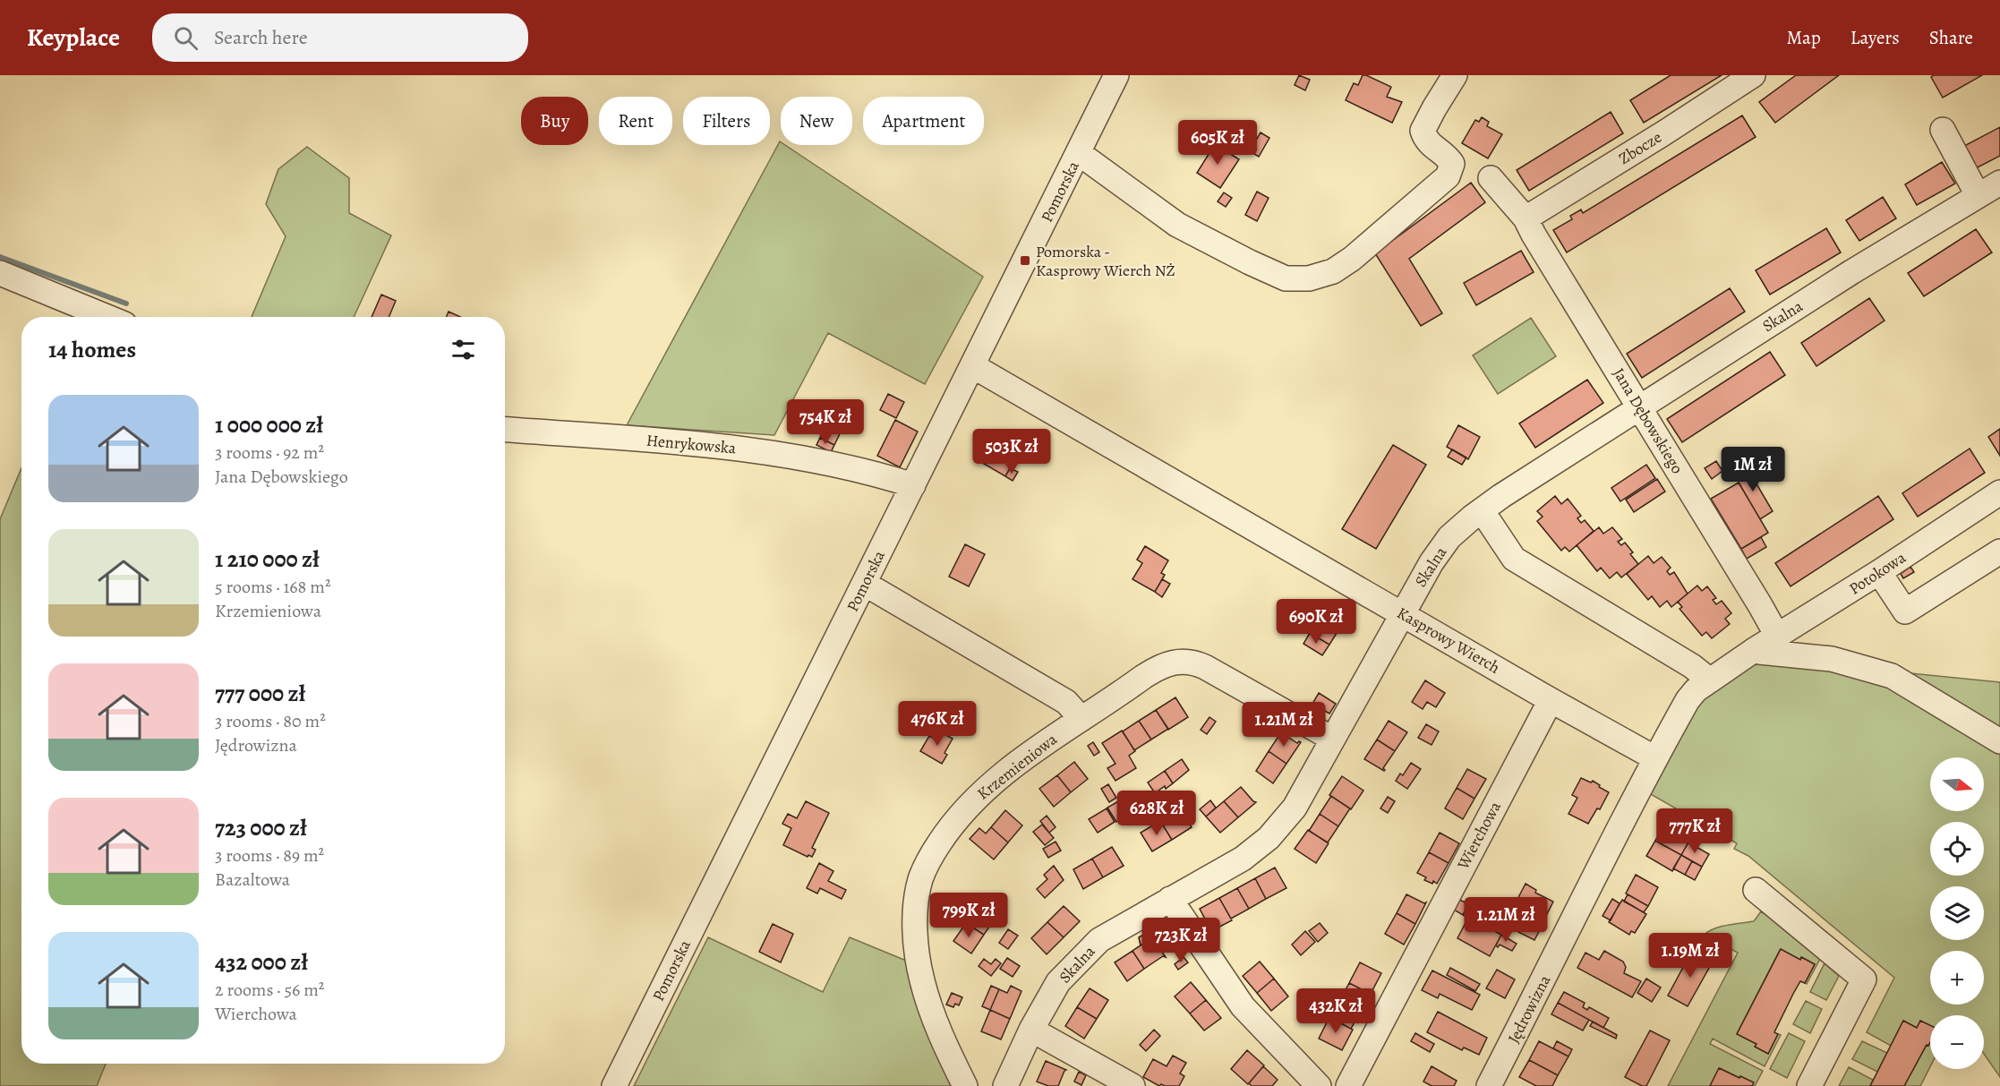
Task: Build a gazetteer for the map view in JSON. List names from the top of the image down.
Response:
{
  "streets": {
    "street": [
      "Zbocze",
      "Pomorska",
      "Skalna",
      "Jana Dębowskiego",
      "Henrykowska",
      "Potokowa",
      "Kasprowy Wierch",
      "Krzemieniowa",
      "Wierchowa",
      "Jędrowizna"
    ]
  },
  "crossings": [
    ["Zbocze", "Jana Dębowskiego"],
    ["Pomorska", "Henrykowska"],
    ["Pomorska", "Kasprowy Wierch"],
    ["Skalna", "Jana Dębowskiego"],
    ["Skalna", "Kasprowy Wierch"],
    ["Skalna", "Krzemieniowa"],
    ["Jana Dębowskiego", "Potokowa"],
    ["Kasprowy Wierch", "Wierchowa"],
    ["Kasprowy Wierch", "Jędrowizna"]
  ],
  "places": {
    "transit": ["Pomorska - Kasprowy Wierch NŻ"]
  },
  "north": "right",
  "page": {
    "header": "Keyplace",
    "search": "Search here",
    "nav": ["Map", "Layers", "Share"],
    "chip": [
      "Buy",
      "Rent",
      "Filters",
      "New",
      "Apartment"
    ],
    "price": [
      "605K zł",
      "754K zł",
      "503K zł",
      "1M zł",
      "690K zł",
      "476K zł",
      "1.21M zł",
      "628K zł",
      "777K zł",
      "799K zł",
      "1.21M zł",
      "723K zł",
      "1.19M zł",
      "432K zł"
    ],
    "heading": "14 homes",
    "list": [
      {
        "name": "1 000 000 zł",
        "note": "3 rooms · 92 m² · Jana Dębowskiego"
      },
      {
        "name": "1 210 000 zł",
        "note": "5 rooms · 168 m² · Krzemieniowa"
      },
      {
        "name": "777 000 zł",
        "note": "3 rooms · 80 m² · Jędrowizna"
      },
      {
        "name": "723 000 zł",
        "note": "3 rooms · 89 m² · Bazaltowa"
      },
      {
        "name": "432 000 zł",
        "note": "2 rooms · 56 m² · Wierchowa"
      }
    ],
    "map_buttons": ["+", "−"]
  }
}
